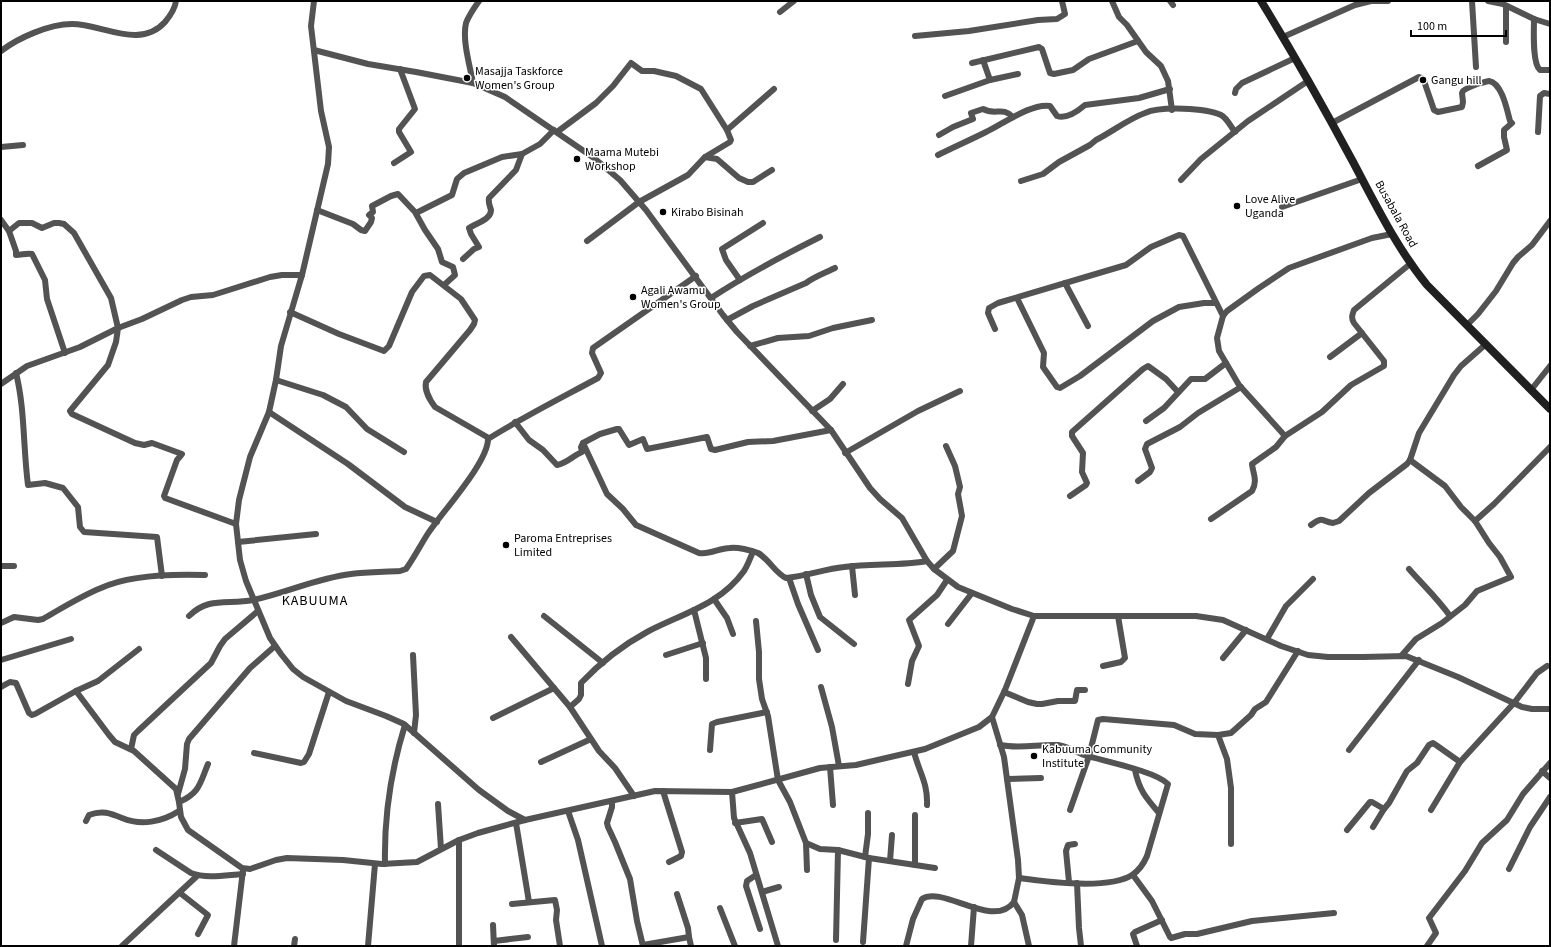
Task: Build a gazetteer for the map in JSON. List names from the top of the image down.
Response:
{
  "streets": {
    "street": ["Busabala Road"]
  },
  "districts": ["KABUUMA"],
  "places": [
    "Masajja Taskforce Women's Group",
    "Gangu hill",
    "Maama Mutebi Workshop",
    "Love Alive Uganda",
    "Kirabo Bisinah",
    "Agali Awamu Women's Group",
    "Paroma Entreprises Limited",
    "Kabuuma Community Institute"
  ],
  "scale_bar": "100 m"
}
